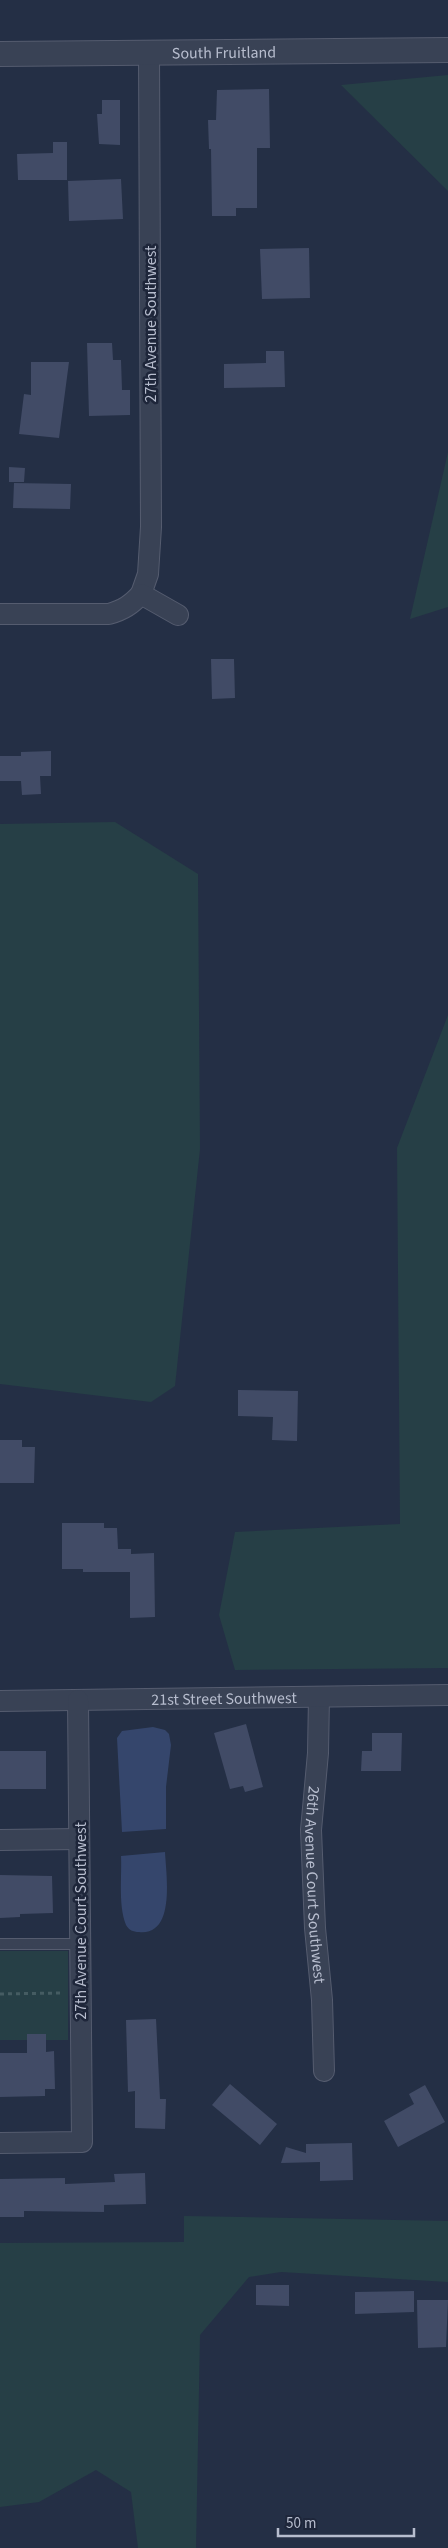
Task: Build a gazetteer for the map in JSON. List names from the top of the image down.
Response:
{
  "streets": {
    "street": [
      "South Fruitland",
      "27th Avenue Southwest",
      "21st Street Southwest",
      "26th Avenue Court Southwest",
      "27th Avenue Court Southwest"
    ]
  },
  "crossings": [
    ["South Fruitland", "27th Avenue Southwest"],
    ["21st Street Southwest", "26th Avenue Court Southwest"],
    ["21st Street Southwest", "27th Avenue Court Southwest"]
  ],
  "scale_bar": "50 m"
}
